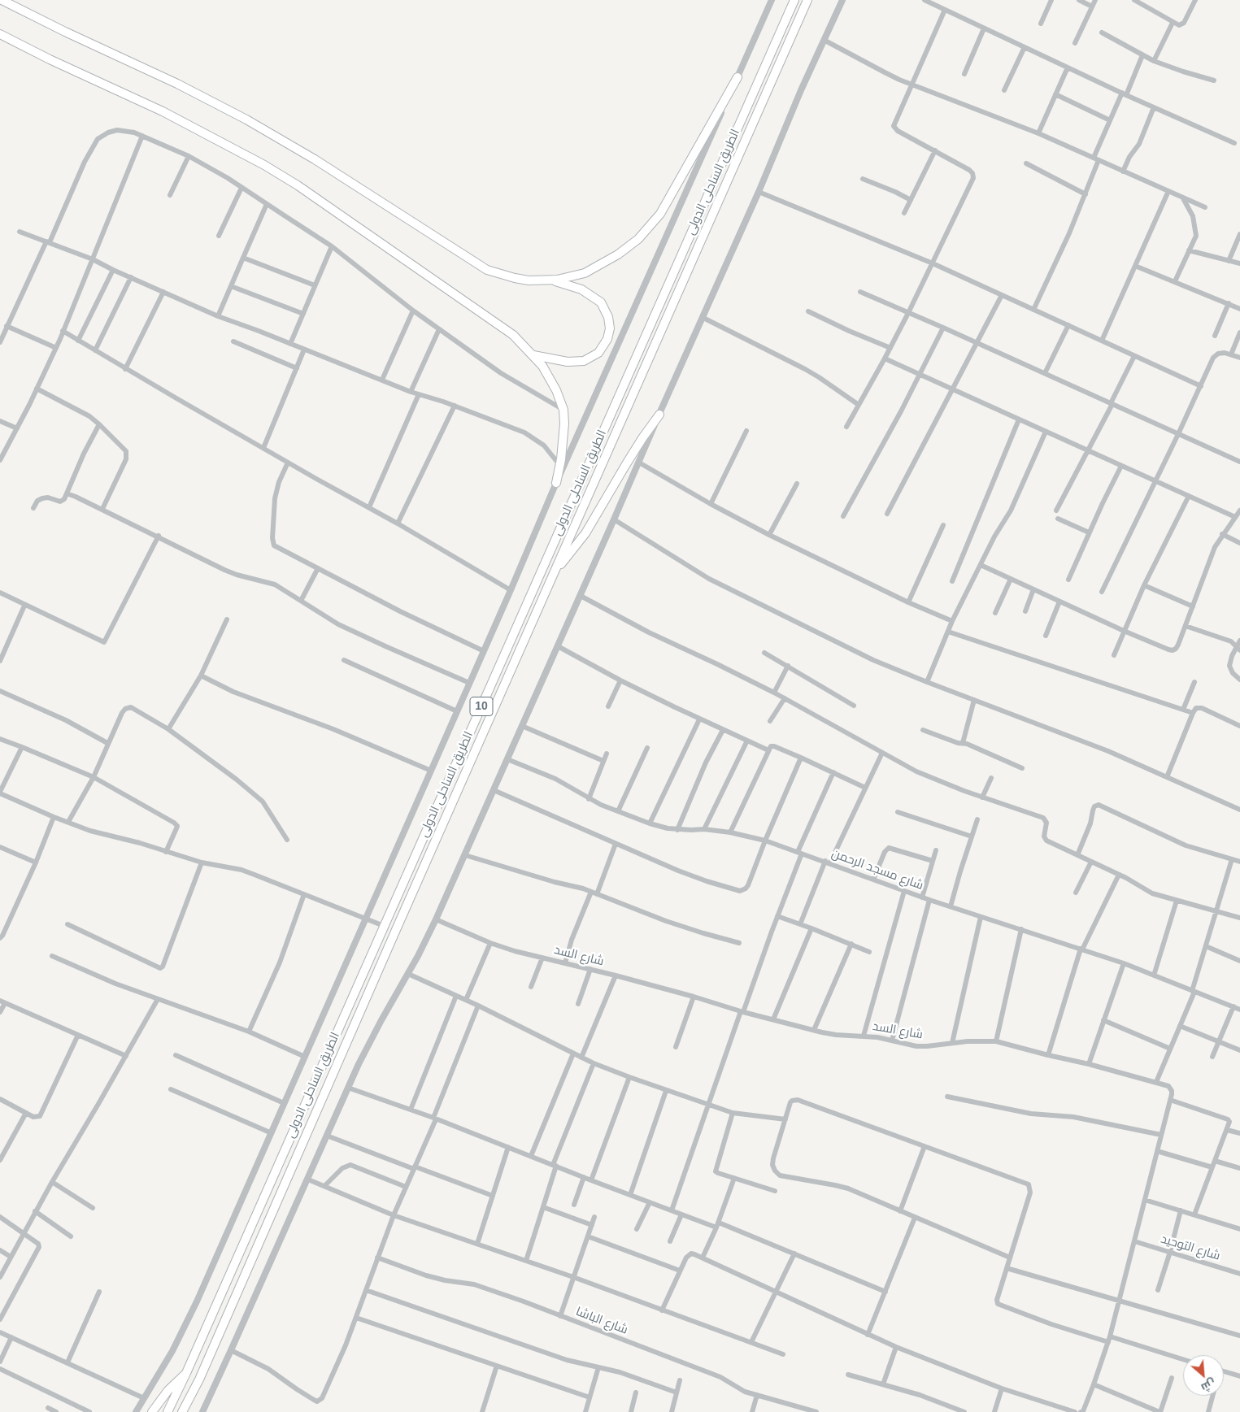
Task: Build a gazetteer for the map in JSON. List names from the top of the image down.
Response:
{
  "streets": {
    "main road": ["الطريق الساحلى الدولى", "10"],
    "street": [
      "شارع مسجد الرحمن",
      "شارع السد",
      "شارع التوحيد",
      "شارع الباشا"
    ]
  },
  "north": "bottom right"
}
